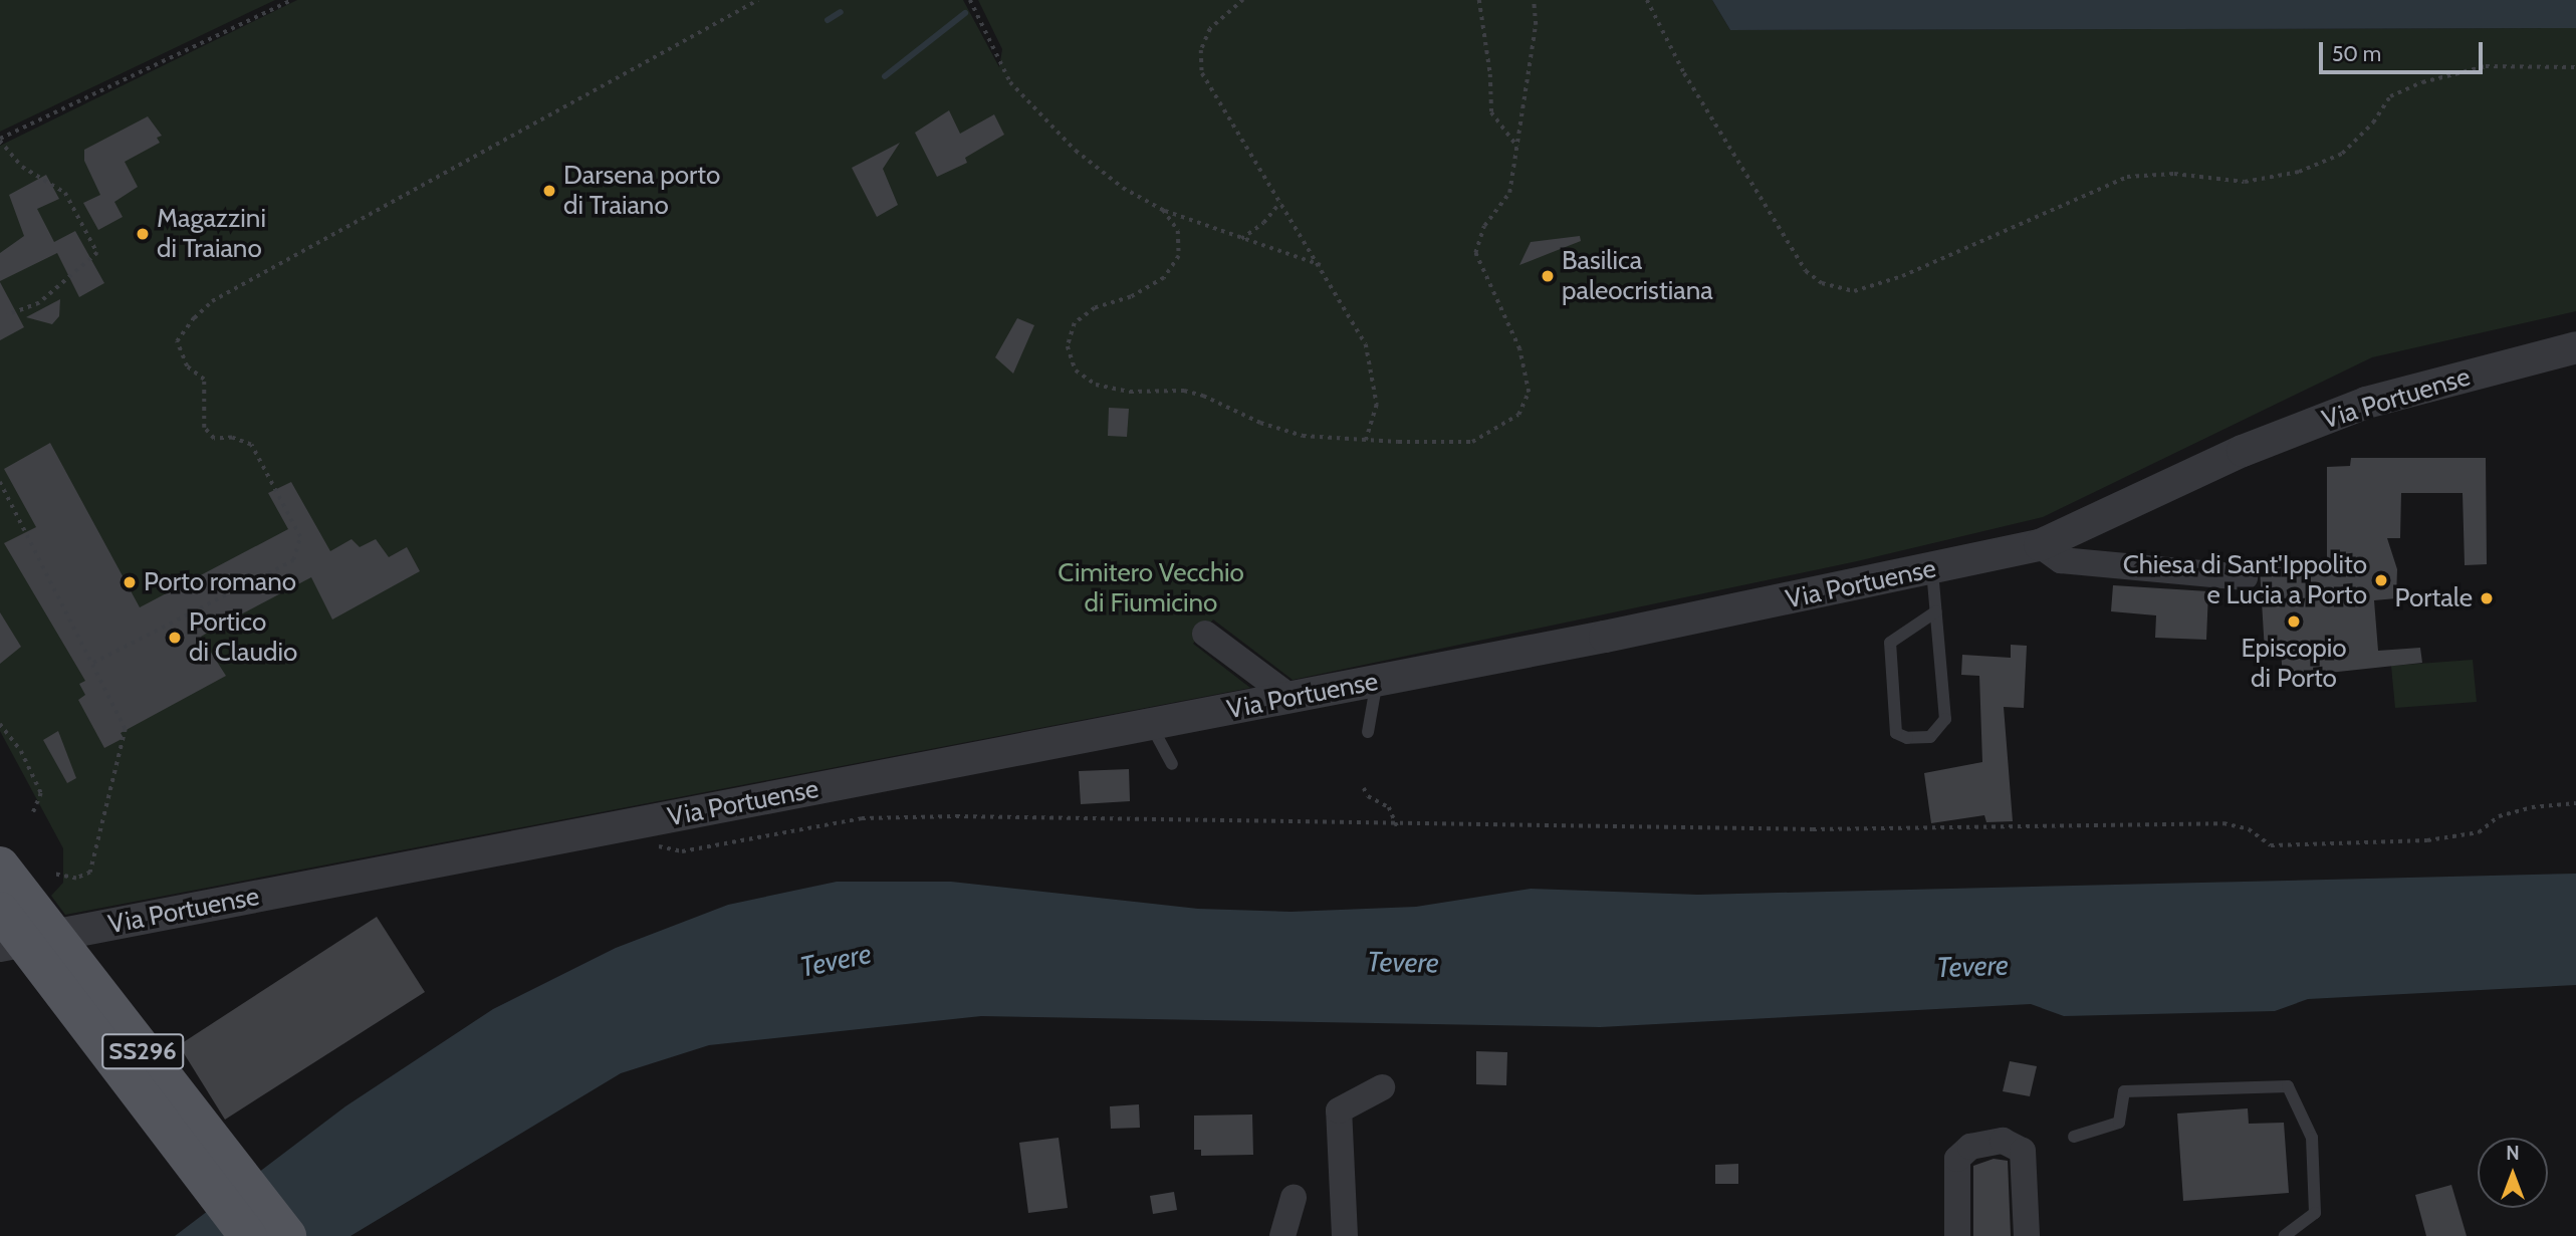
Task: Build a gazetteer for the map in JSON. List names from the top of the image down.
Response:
{
  "streets": {
    "main road": ["SS296"],
    "street": ["Via Portuense"]
  },
  "water": ["Tevere"],
  "parks": ["Cimitero Vecchio di Fiumicino"],
  "places": [
    "Darsena porto di Traiano",
    "Magazzini di Traiano",
    "Basilica paleocristiana",
    "Chiesa di Sant'Ippolito e Lucia a Porto",
    "Porto romano",
    "Portale",
    "Episcopio di Porto",
    "Portico di Claudio"
  ],
  "scale_bar": "50 m",
  "north": "top"
}
